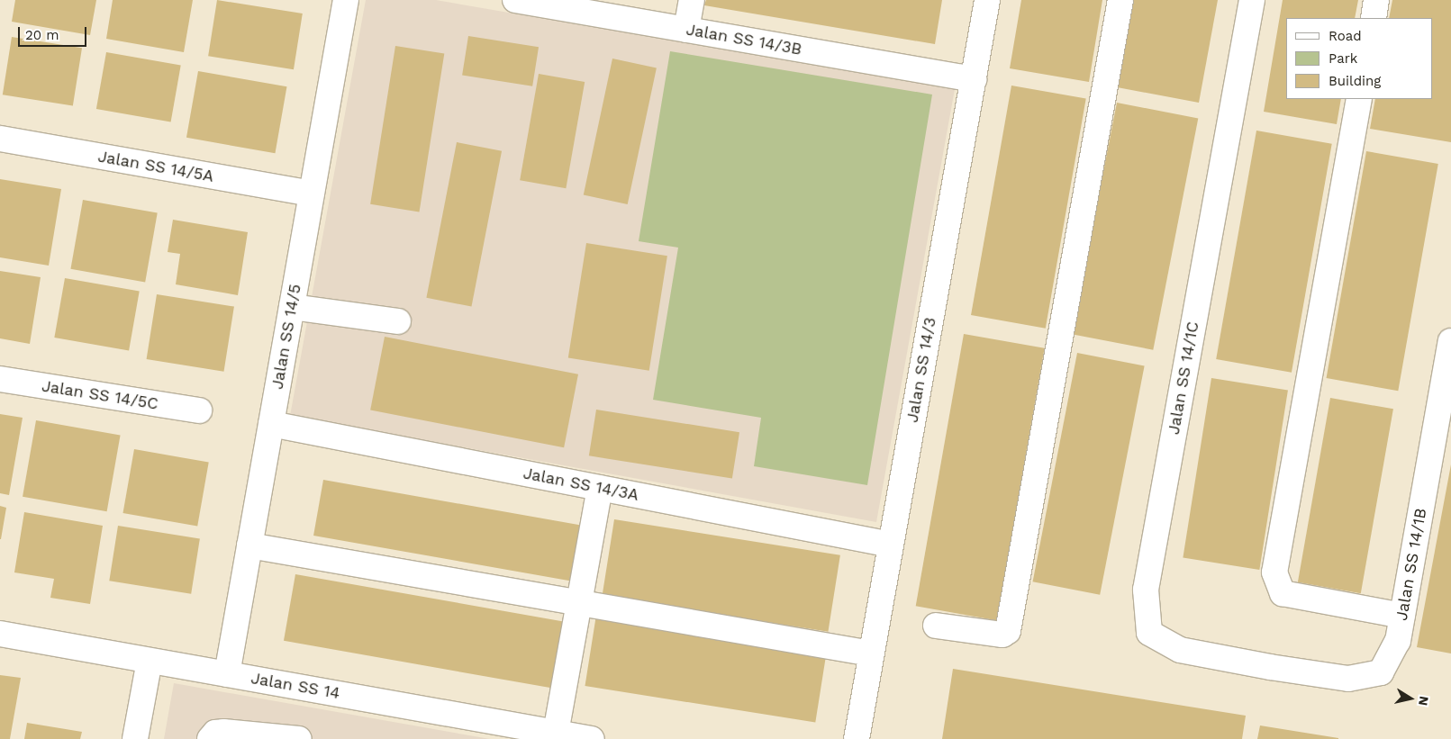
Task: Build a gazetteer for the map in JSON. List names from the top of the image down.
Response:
{
  "streets": {
    "street": [
      "Jalan SS 14/3B",
      "Jalan SS 14/5A",
      "Jalan SS 14/5",
      "Jalan SS 14/3",
      "Jalan SS 14/1C",
      "Jalan SS 14/5C",
      "Jalan SS 14/3A",
      "Jalan SS 14/1B",
      "Jalan SS 14"
    ]
  },
  "crossings": [
    ["Jalan SS 14/3B", "Jalan SS 14/3"],
    ["Jalan SS 14/5A", "Jalan SS 14/5"],
    ["Jalan SS 14/5", "Jalan SS 14/3A"],
    ["Jalan SS 14/5", "Jalan SS 14"],
    ["Jalan SS 14/3", "Jalan SS 14/3A"],
    ["Jalan SS 14/1C", "Jalan SS 14/1B"]
  ],
  "legend": ["Road", "Park", "Building"],
  "scale_bar": "20 m",
  "north": "right"
}
